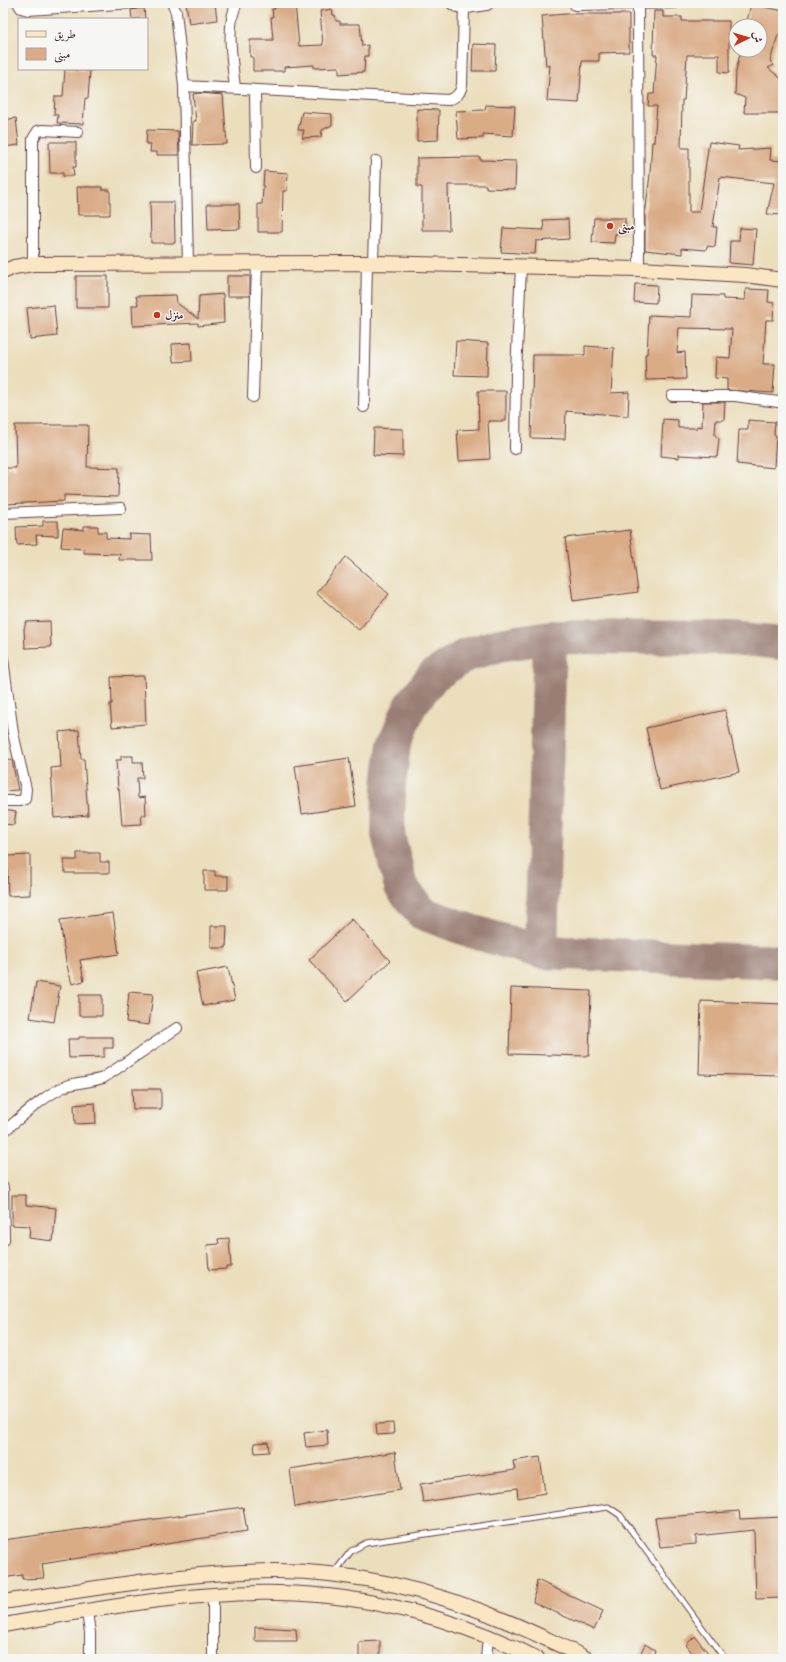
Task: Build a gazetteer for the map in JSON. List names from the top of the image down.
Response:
{
  "places": ["مبنى", "منزل"],
  "legend": ["طريق", "مبنى"],
  "north": "right"
}
